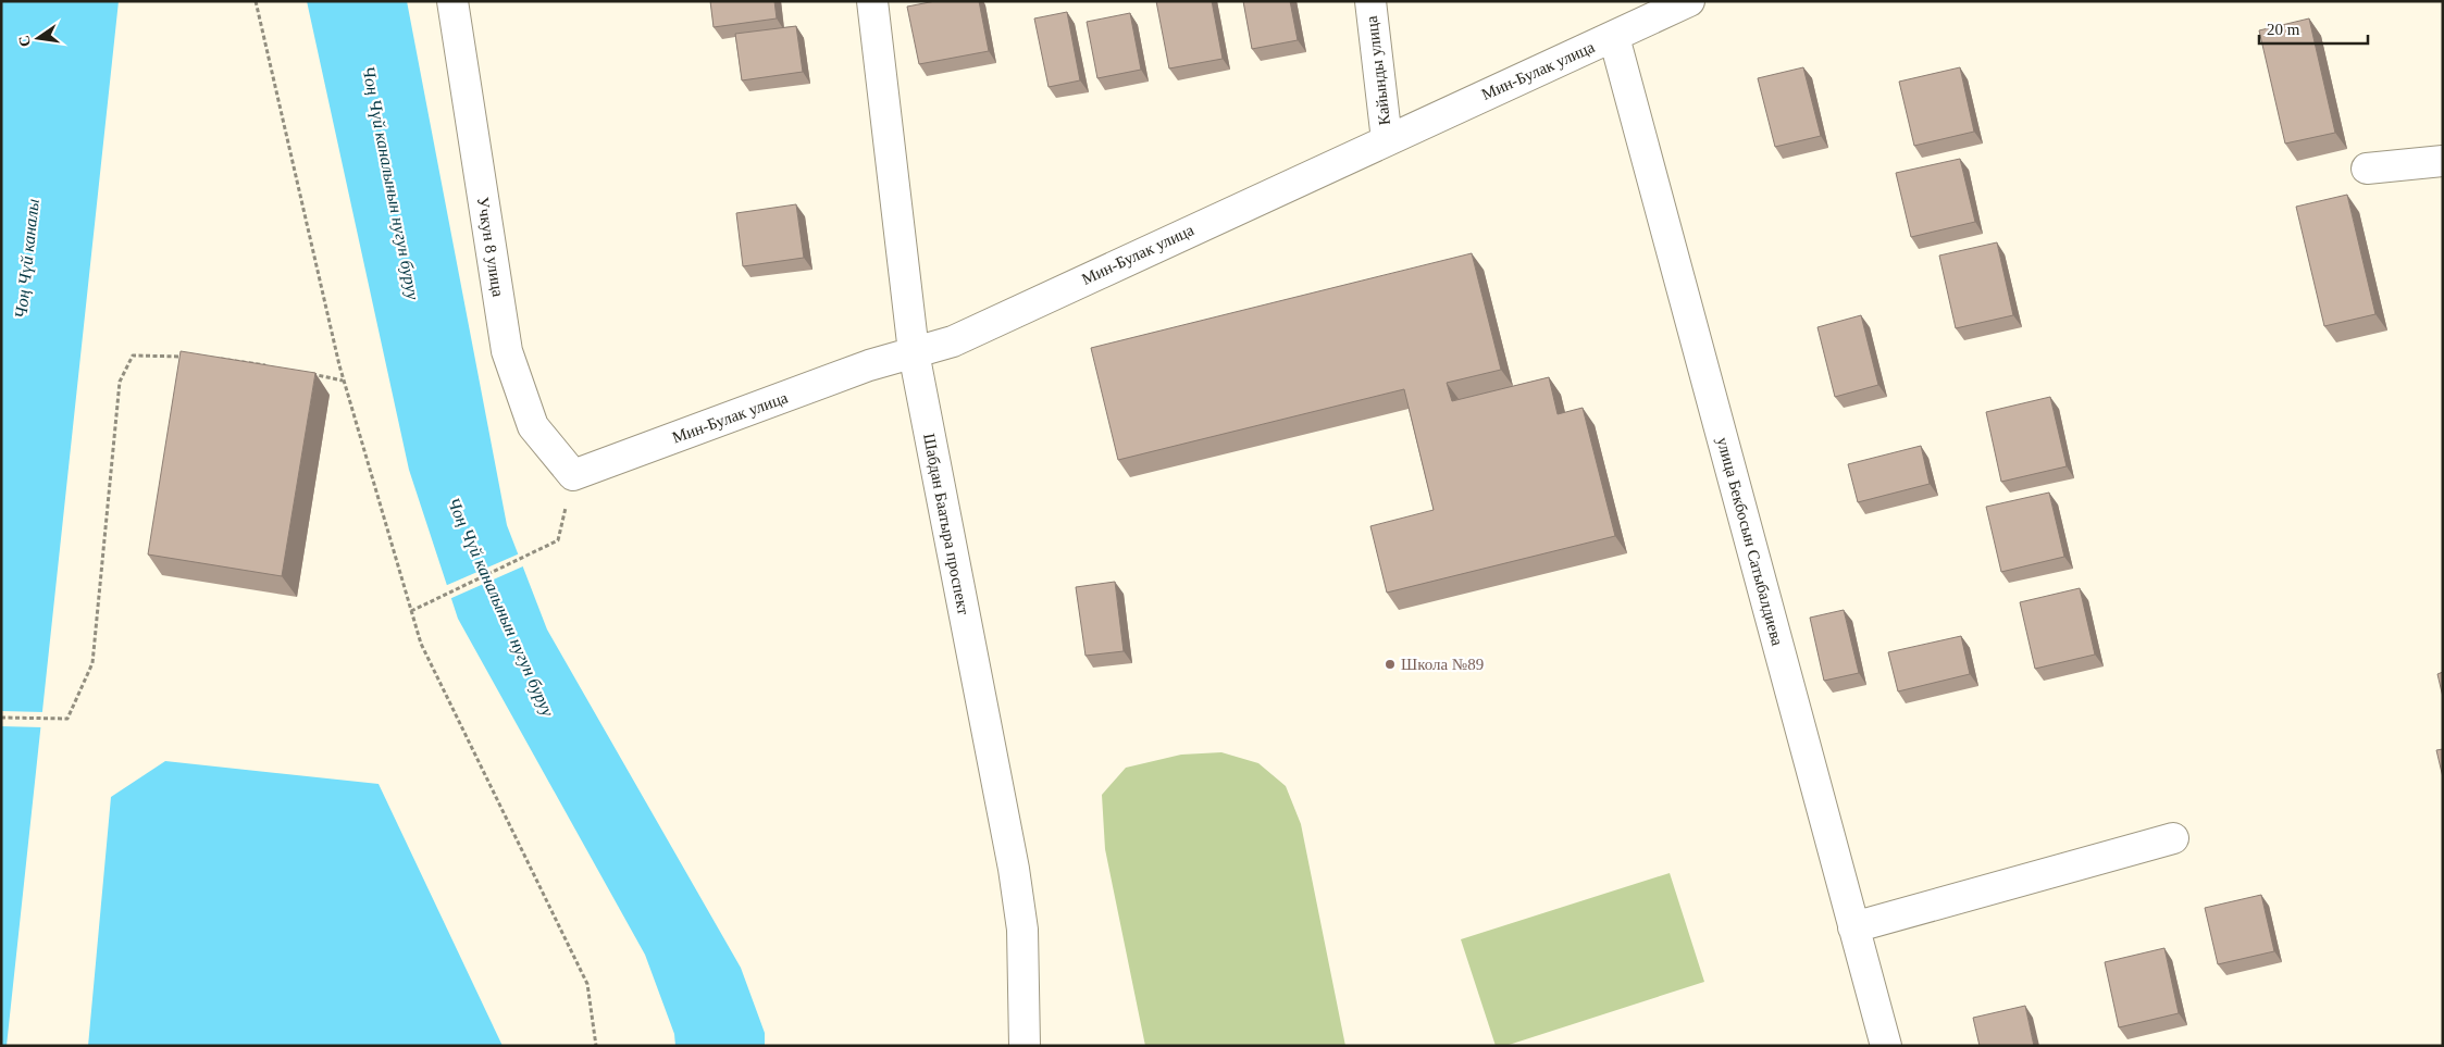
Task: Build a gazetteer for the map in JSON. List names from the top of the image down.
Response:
{
  "streets": {
    "street": [
      "Кайынды улица",
      "Мин-Булак улица",
      "Учкун 8 улица",
      "Шабдан Баатыра проспект",
      "улица Бекбосын Сатыбалдиева"
    ]
  },
  "crossings": [
    ["Кайынды улица", "Мин-Булак улица"],
    ["Мин-Булак улица", "Учкун 8 улица"],
    ["Мин-Булак улица", "Шабдан Баатыра проспект"],
    ["Мин-Булак улица", "улица Бекбосын Сатыбалдиева"]
  ],
  "water": ["Чоң Чүй каналынын нугун буруу", "Чоң Чүй каналы"],
  "places": ["Школа №89"],
  "scale_bar": "20 m",
  "north": "left"
}
